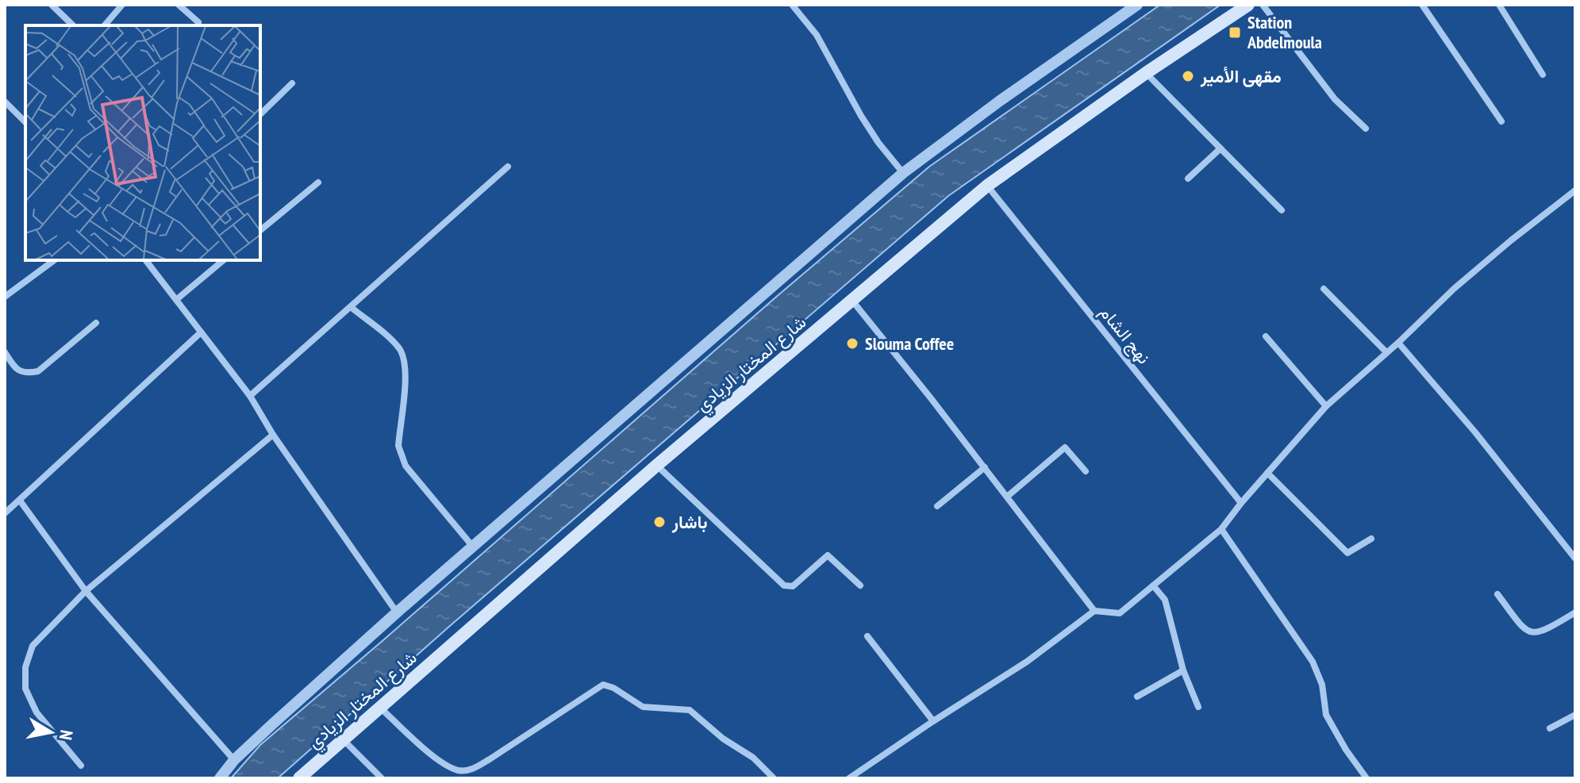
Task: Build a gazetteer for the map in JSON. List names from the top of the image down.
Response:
{
  "streets": {
    "main road": ["شارع المختار الزيادي"],
    "street": ["نهج الشام"]
  },
  "crossings": [
    ["نهج الشام", "شارع المختار الزيادي"]
  ],
  "places": {
    "transit": ["Station Abdelmoula"],
    "other": ["مقهى الأمير", "Slouma Coffee", "باشار"]
  },
  "north": "right"
}
